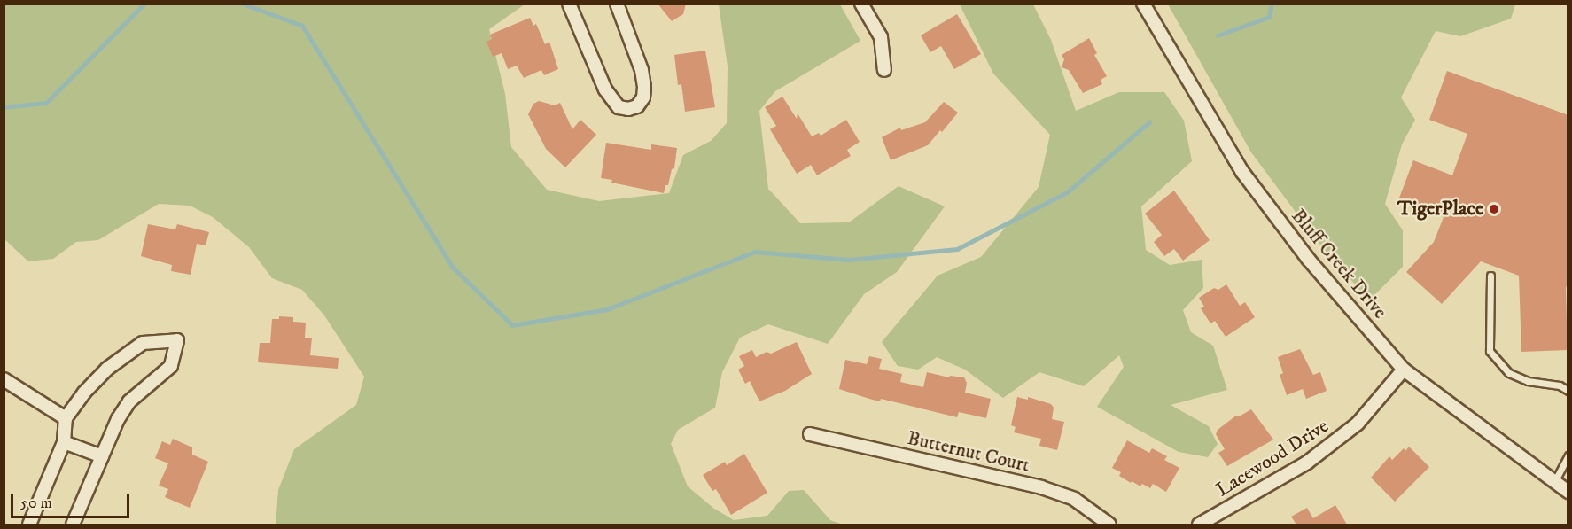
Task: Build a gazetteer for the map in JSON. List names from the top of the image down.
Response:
{
  "streets": {
    "street": ["Bluff Creek Drive", "Butternut Court", "Lacewood Drive"]
  },
  "crossings": [
    ["Bluff Creek Drive", "Lacewood Drive"]
  ],
  "places": ["TigerPlace"],
  "scale_bar": "50 m"
}
